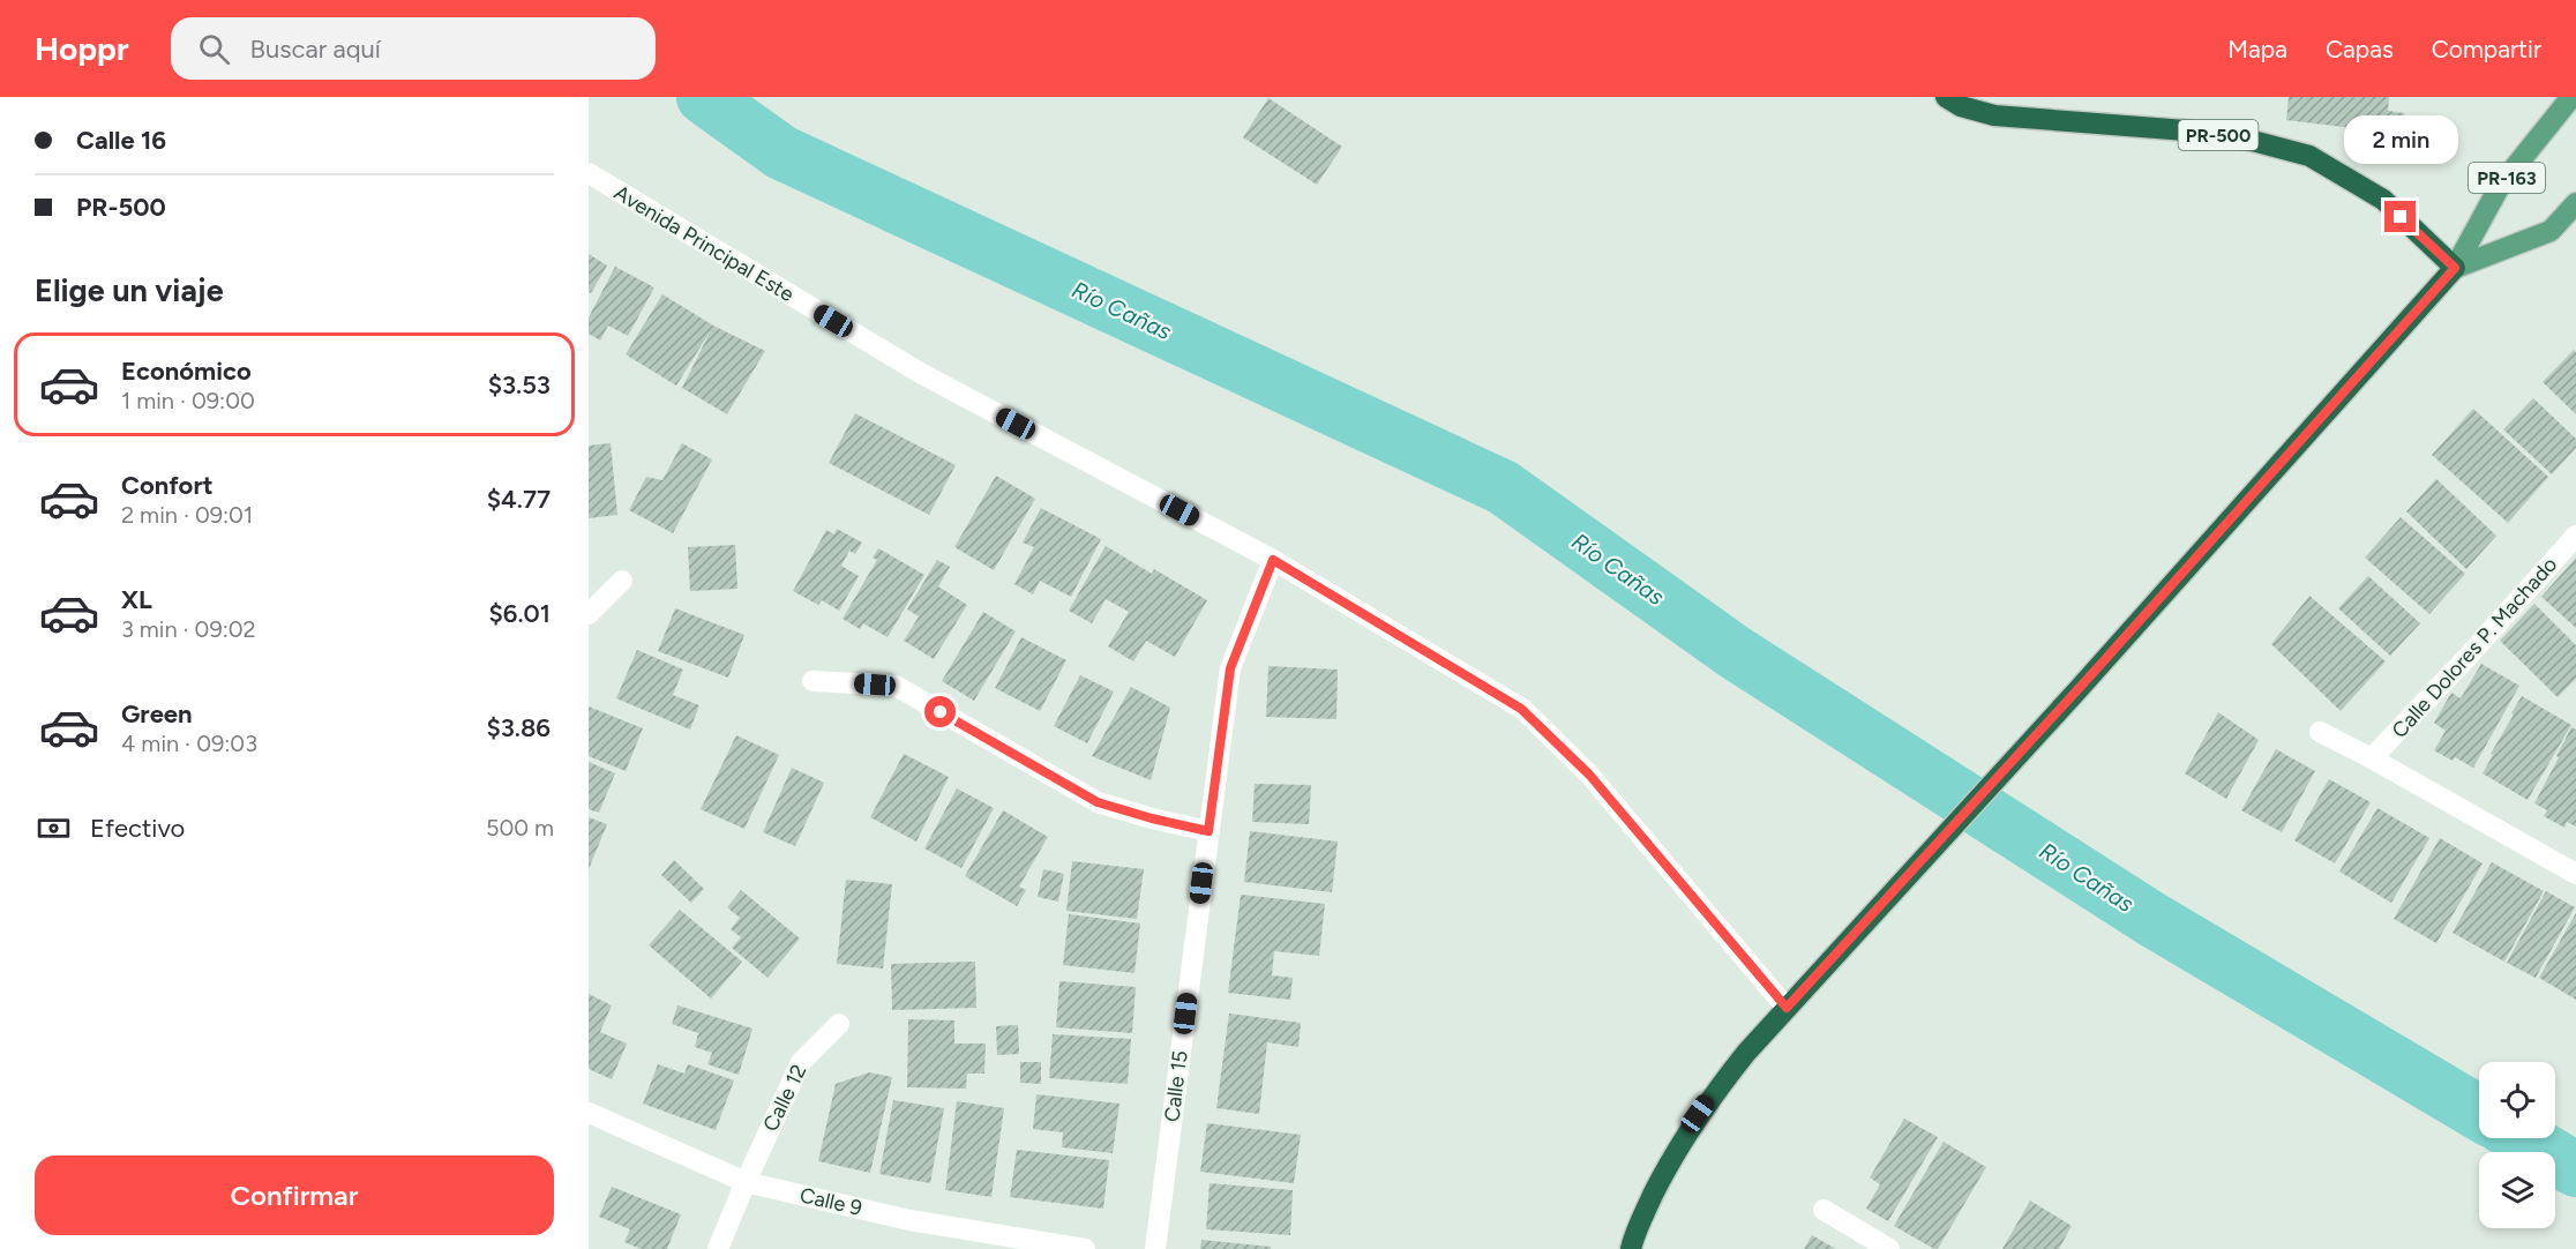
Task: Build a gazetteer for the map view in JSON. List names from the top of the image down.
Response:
{
  "streets": {
    "highway": ["PR-500", "PR-163"],
    "street": [
      "Avenida Principal Este",
      "Calle Dolores P. Machado",
      "Calle 15",
      "Calle 12",
      "Calle 9"
    ]
  },
  "crossings": [
    ["PR-500", "PR-163"],
    ["PR-163", "Avenida Principal Este"],
    ["Avenida Principal Este", "Calle 15"],
    ["Calle 12", "Calle 9"]
  ],
  "water": ["Río Cañas"],
  "page": {
    "header": "Hoppr",
    "search": "Buscar aquí",
    "nav": ["Mapa", "Capas", "Compartir"],
    "banner": ["Calle 16", "PR-500"],
    "bubble": "2 min",
    "heading": "Elige un viaje",
    "list": [
      {
        "name": "Económico",
        "note": "1 min · 09:00",
        "value": "$3.53"
      },
      {
        "name": "Confort",
        "note": "2 min · 09:01",
        "value": "$4.77"
      },
      {
        "name": "XL",
        "note": "3 min · 09:02",
        "value": "$6.01"
      },
      {
        "name": "Green",
        "note": "4 min · 09:03",
        "value": "$3.86"
      }
    ],
    "pay": ["Efectivo", "500 m"],
    "buttons": "Confirmar"
  }
}
